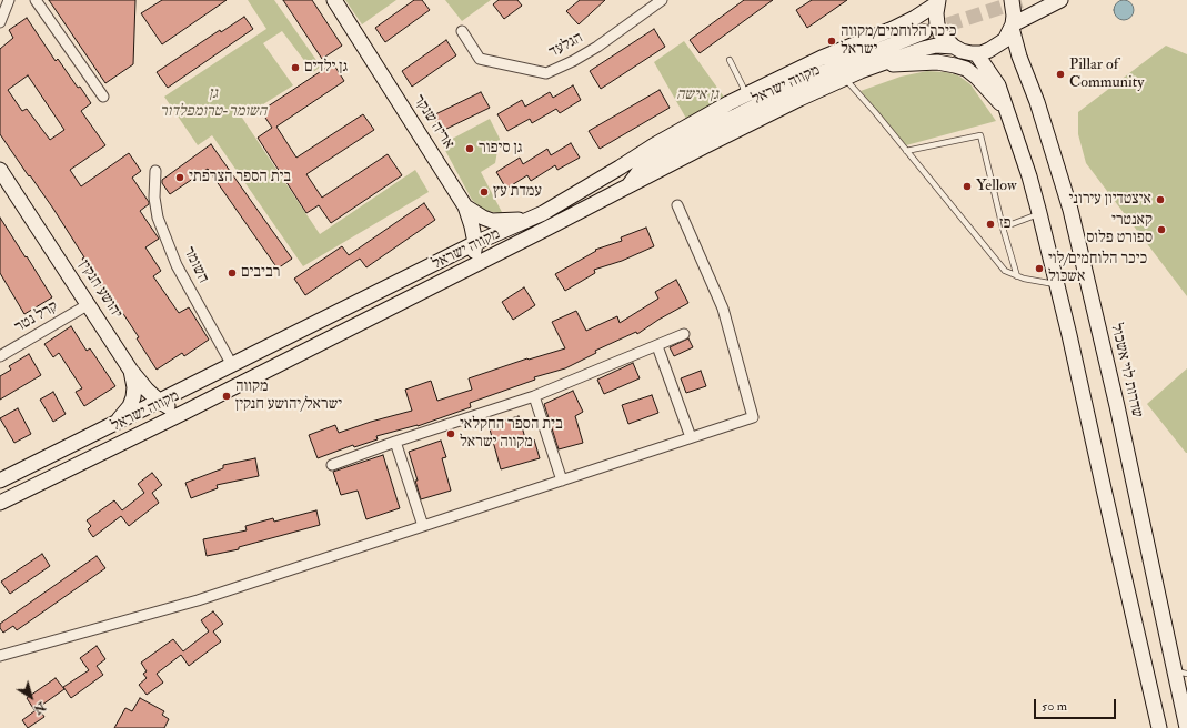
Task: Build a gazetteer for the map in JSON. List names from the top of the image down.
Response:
{
  "streets": {
    "main road": [
      "מקווה ישראל",
      "אריה שנקר",
      "יהושע חנקין",
      "שדרות לוי אשכול"
    ],
    "street": ["הגלעד", "השומר", "קרל נטר"]
  },
  "crossings": [
    ["מקווה ישראל", "אריה שנקר"],
    ["מקווה ישראל", "השומר"],
    ["מקווה ישראל", "יהושע חנקין"],
    ["יהושע חנקין", "קרל נטר"]
  ],
  "parks": ["גן השומר-טרומפלדור", "גן אישה"],
  "places": [
    "כיכר הלוחמים/מקווה ישראל",
    "גן ילדים",
    "Pillar of Community",
    "גן סיפור",
    "בית הספר הצרפתי",
    "Yellow",
    "עמדת עץ",
    "איצטדיון עירוני",
    "פז",
    "קאנטרי ספורט פלוס",
    "כיכר הלוחמים/לוי אשכול",
    "רביבים",
    "מקווה ישראל/יהושע חנקין",
    "בית הספר החקלאי מקווה ישראל"
  ],
  "scale_bar": "50 m",
  "north": "bottom right"
}
